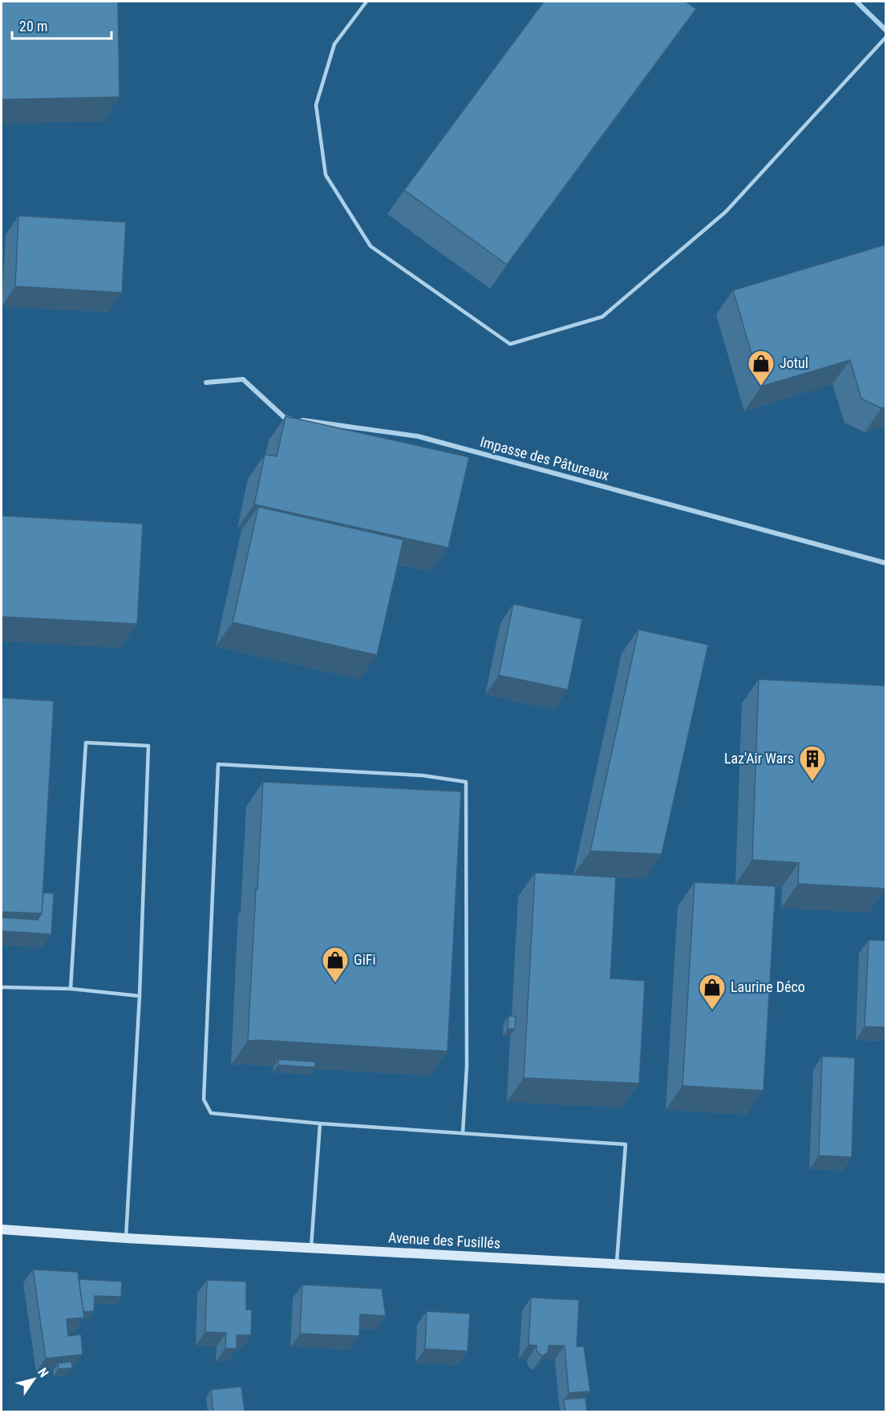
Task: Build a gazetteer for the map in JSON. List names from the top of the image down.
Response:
{
  "streets": {
    "main road": ["Avenue des Fusillés"],
    "street": ["Impasse des Pâtureaux"]
  },
  "places": {
    "shop": ["Jotul", "GiFi", "Laurine Déco"],
    "building": ["Laz'Air Wars"]
  },
  "scale_bar": "20 m",
  "north": "top right"
}
